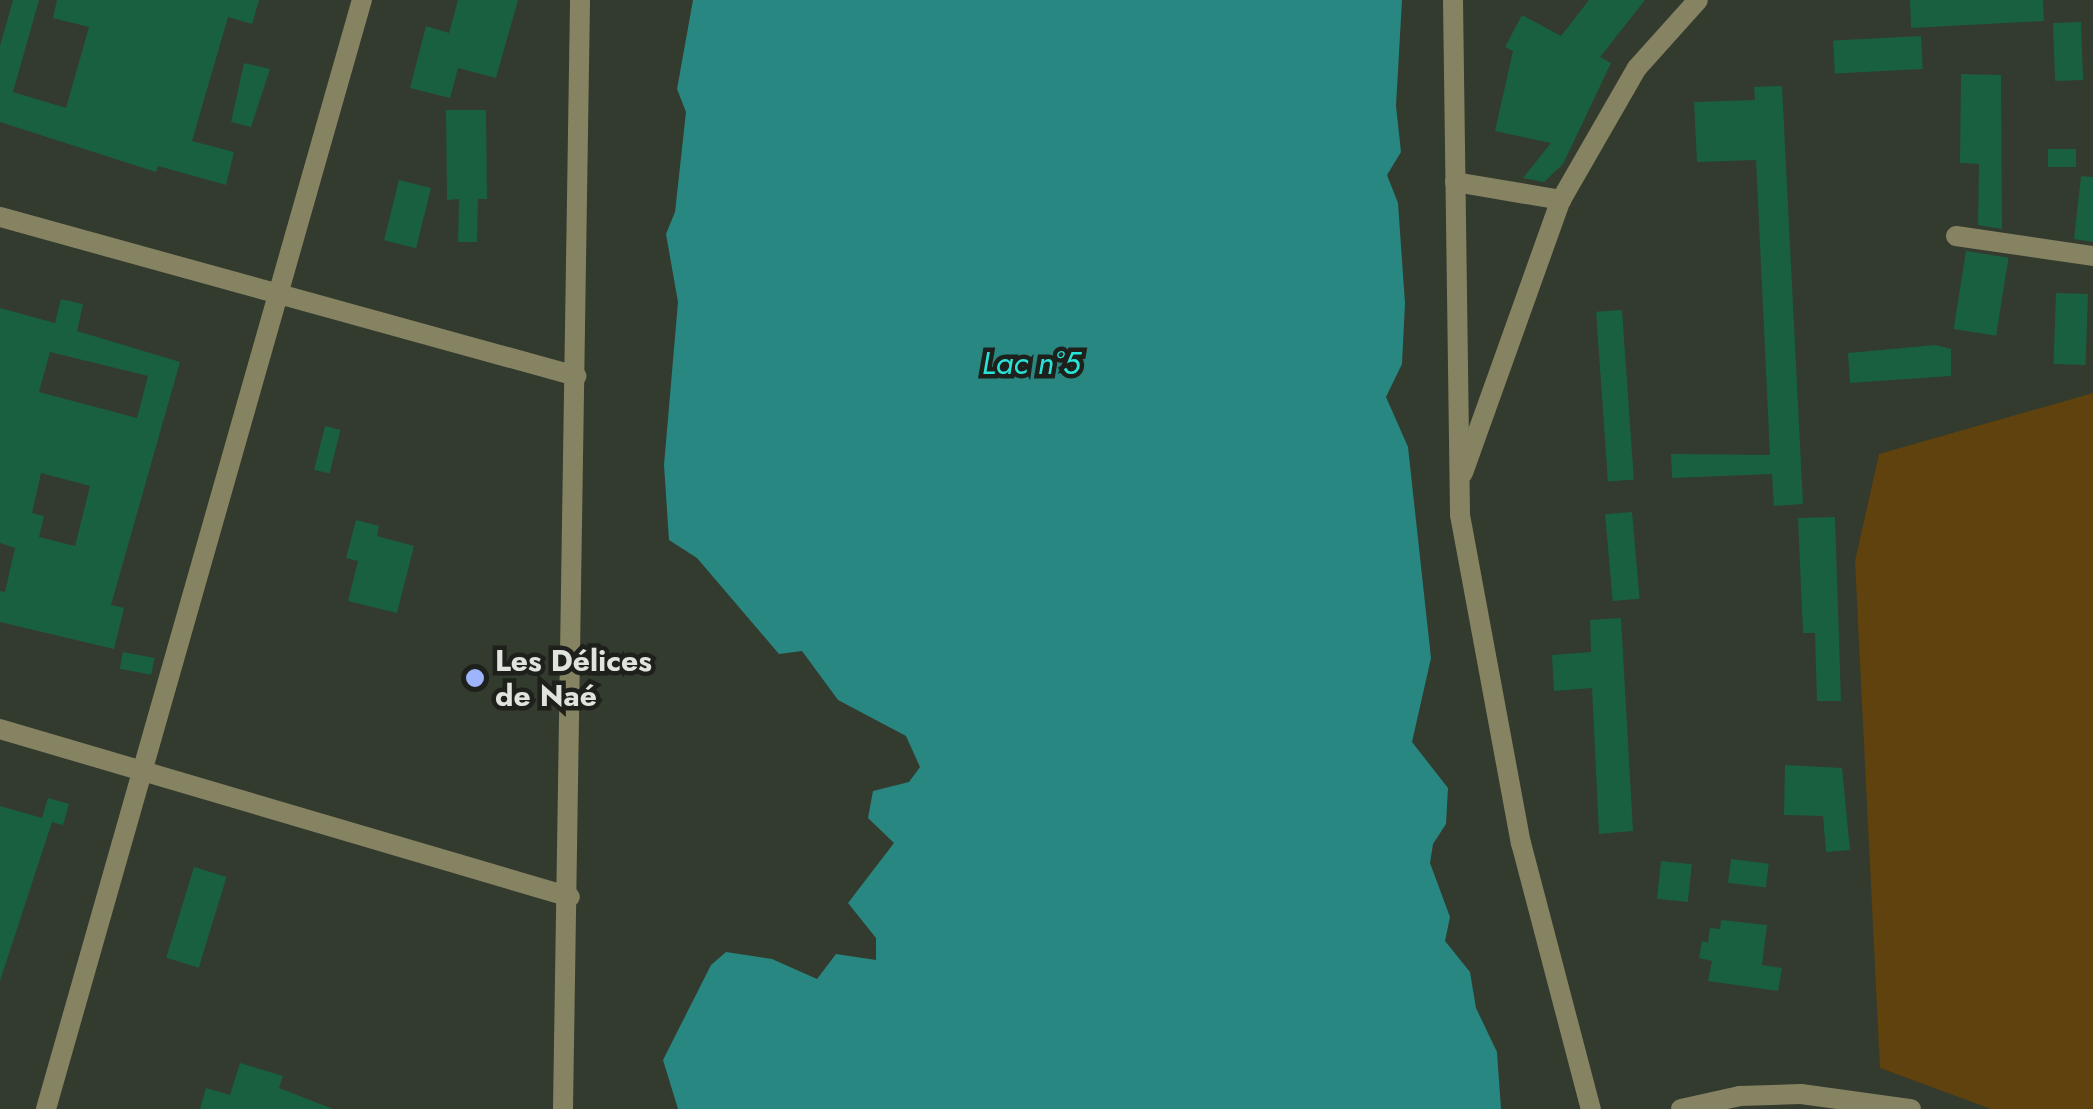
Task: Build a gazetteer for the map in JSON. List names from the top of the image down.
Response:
{
  "water": ["Lac n°5"],
  "places": ["Les Délices de Naé"]
}
